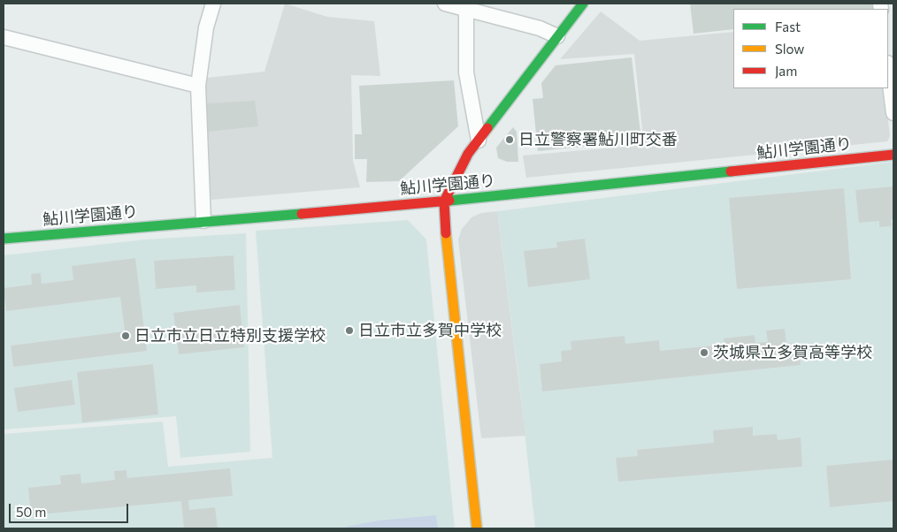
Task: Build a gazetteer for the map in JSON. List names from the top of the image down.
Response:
{
  "streets": {
    "street": ["鮎川学園通り"]
  },
  "places": [
    "日立警察署鮎川町交番",
    "日立市立多賀中学校",
    "日立市立日立特別支援学校",
    "茨城県立多賀高等学校"
  ],
  "legend": ["Fast", "Slow", "Jam"],
  "scale_bar": "50 m"
}
